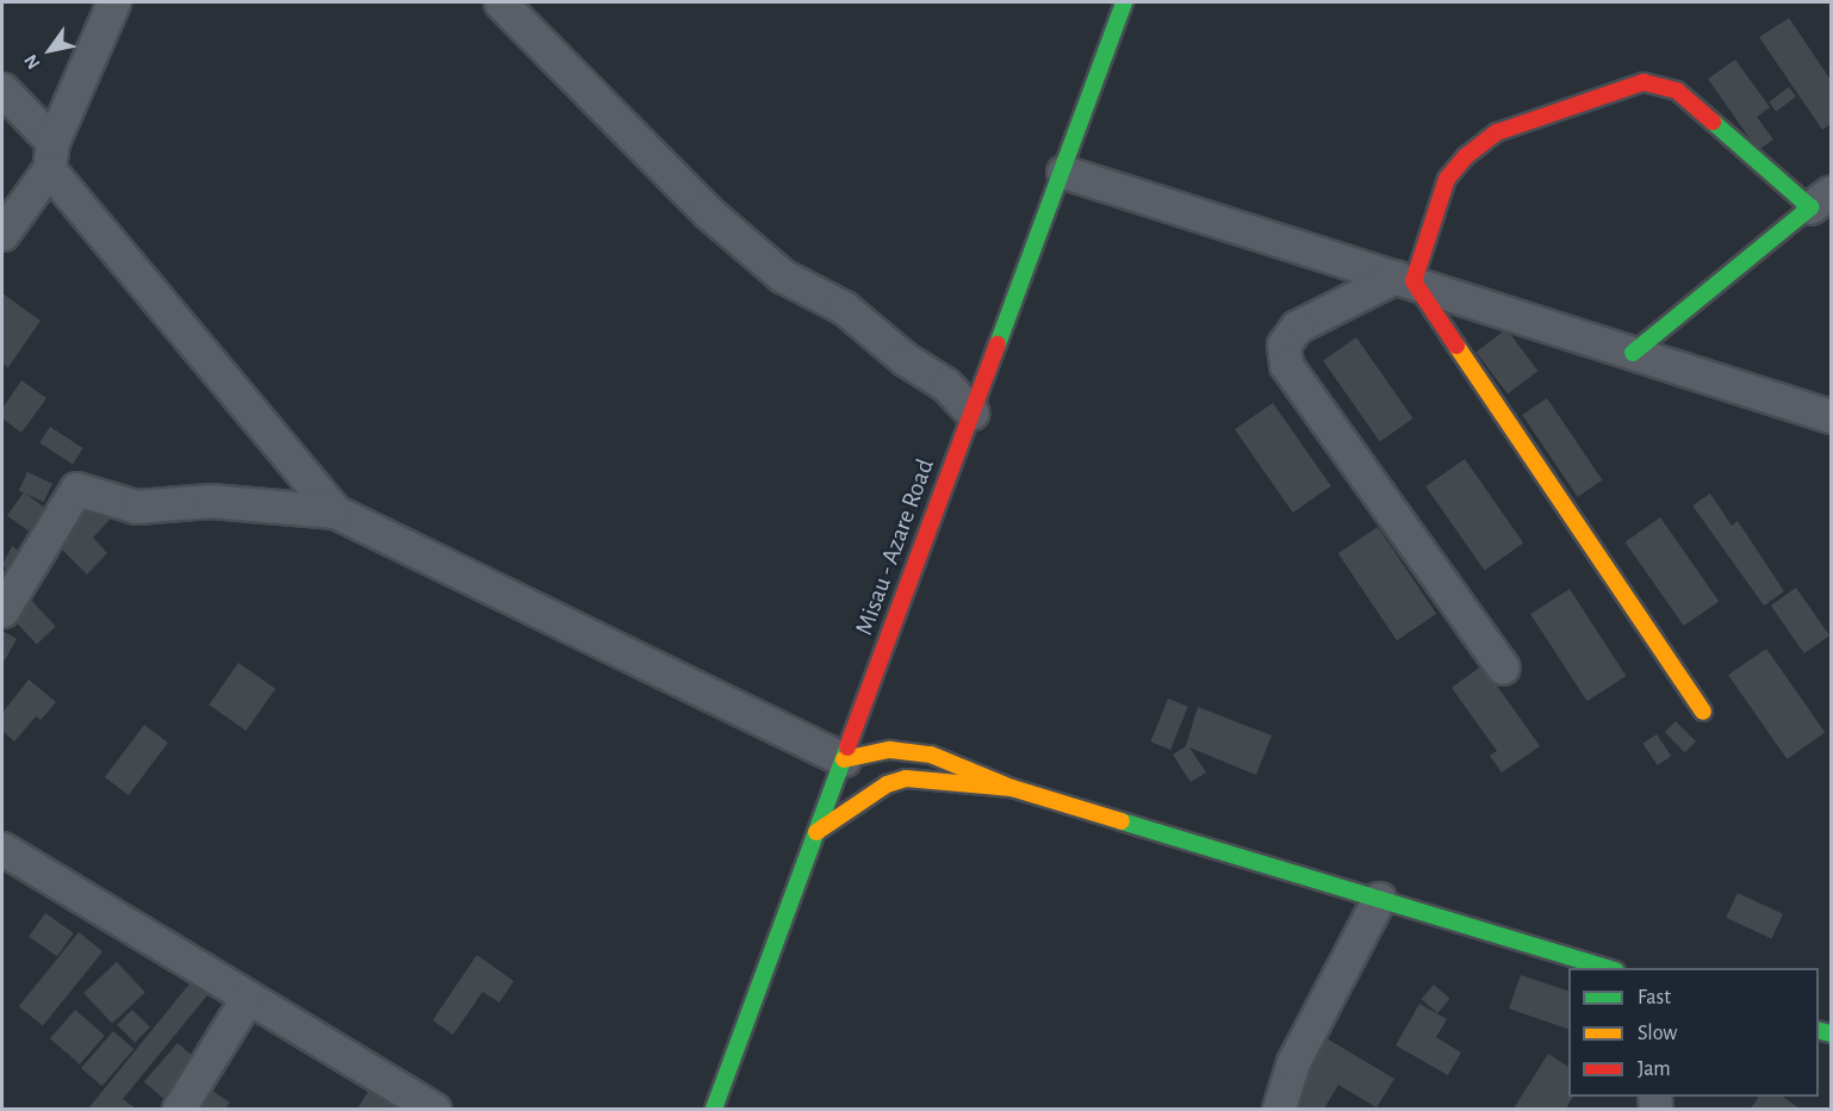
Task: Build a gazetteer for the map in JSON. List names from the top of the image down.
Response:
{
  "streets": {
    "street": ["Misau - Azare Road"]
  },
  "legend": ["Fast", "Slow", "Jam"],
  "north": "bottom left"
}
